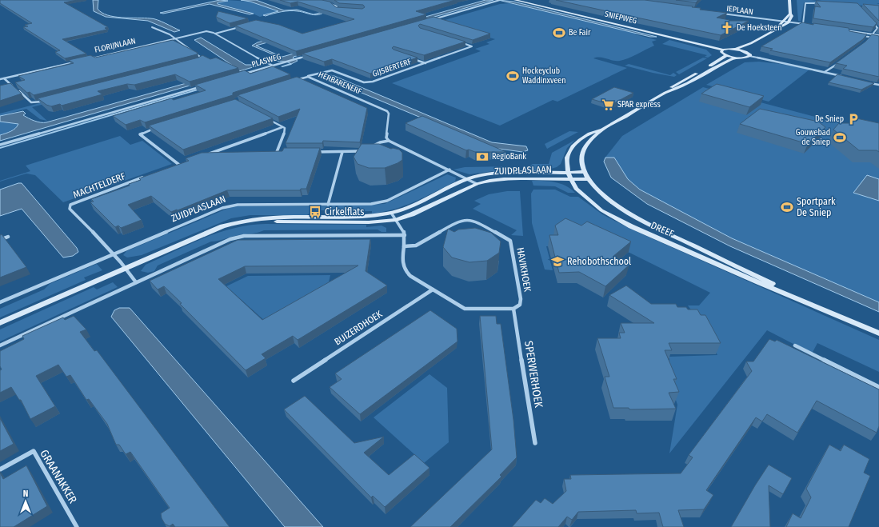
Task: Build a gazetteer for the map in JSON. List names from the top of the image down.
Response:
{
  "streets": {
    "main road": ["SNIEPWEG", "ZUIDPLASLAAN", "DREEF"],
    "street": [
      "IEPLAAN",
      "FLORIJNLAAN",
      "PLASWEG",
      "GIJSBERTERF",
      "HERBARENERF",
      "MACHTELDERF",
      "HAVIKHOEK",
      "BUIZERDHOEK",
      "SPERWERHOEK",
      "GRAANAKKER"
    ]
  },
  "crossings": [
    ["FLORIJNLAAN", "PLASWEG"],
    ["GIJSBERTERF", "HERBARENERF"],
    ["ZUIDPLASLAAN", "MACHTELDERF"],
    ["ZUIDPLASLAAN", "DREEF"],
    ["HAVIKHOEK", "SPERWERHOEK"]
  ],
  "places": {
    "church": ["De Hoeksteen"],
    "sports": [
      "Be Fair",
      "Hockeyclub Waddinxveen",
      "Gouwebad de Sniep",
      "Sportpark De Sniep"
    ],
    "supermarket": ["SPAR express"],
    "parking": ["De Sniep"],
    "bank": ["RegioBank"],
    "bus stop": ["Cirkelflats"],
    "school or university": ["Rehobothschool"]
  },
  "north": "top"
}
